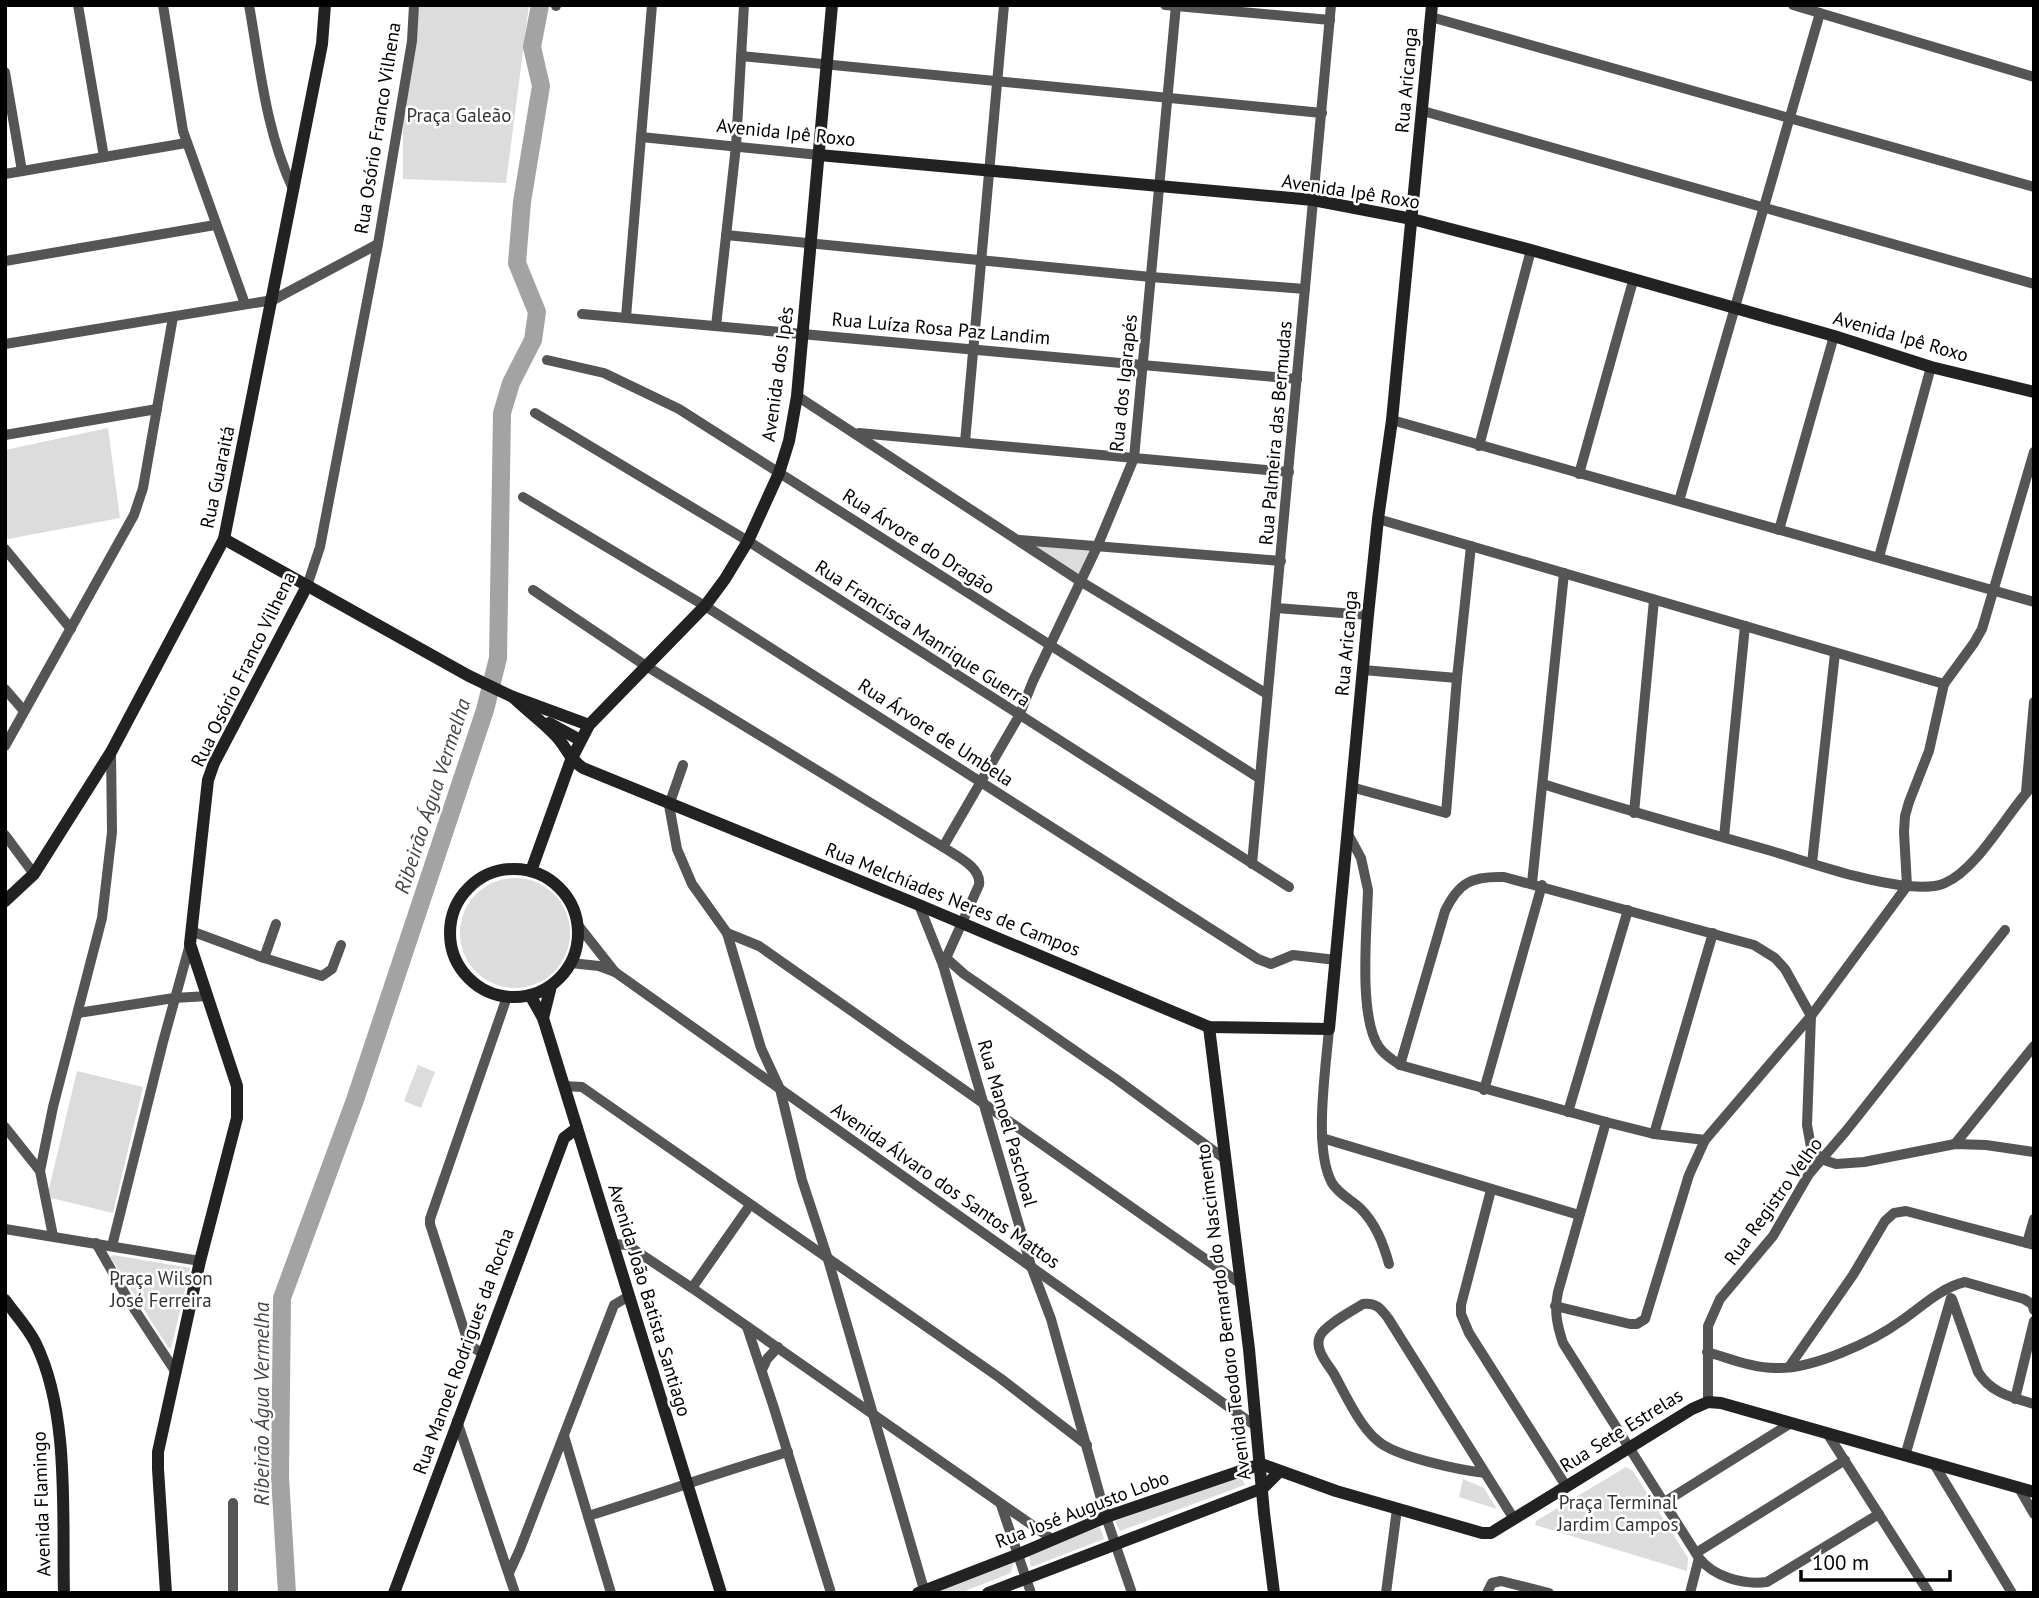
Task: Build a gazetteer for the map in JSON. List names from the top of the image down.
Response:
{
  "streets": {
    "street": [
      "Rua Aricanga",
      "Rua Osório Franco Vilhena",
      "Avenida Ipê Roxo",
      "Rua Luíza Rosa Paz Landim",
      "Avenida dos Ipês",
      "Rua dos Igarapés",
      "Rua Palmeira das Bermudas",
      "Rua Guaraitá",
      "Rua Árvore do Dragão",
      "Rua Francisca Manrique Guerra",
      "Rua Árvore de Umbela",
      "Rua Melchíades Neres de Campos",
      "Rua Manoel Paschoal",
      "Avenida Álvaro dos Santos Mattos",
      "Rua Registro Velho",
      "Avenida João Batista Santiago",
      "Avenida Teodoro Bernardo do Nascimento",
      "Rua Manoel Rodrigues da Rocha",
      "Rua Sete Estrelas",
      "Avenida Flamingo",
      "Rua José Augusto Lobo"
    ]
  },
  "crossings": [
    ["Rua Aricanga", "Avenida Ipê Roxo"],
    ["Rua Aricanga", "Rua Árvore de Umbela"],
    ["Rua Aricanga", "Rua Melchíades Neres de Campos"],
    ["Avenida Ipê Roxo", "Avenida dos Ipês"],
    ["Avenida Ipê Roxo", "Rua dos Igarapés"],
    ["Avenida Ipê Roxo", "Rua Palmeira das Bermudas"],
    ["Rua Luíza Rosa Paz Landim", "Avenida dos Ipês"],
    ["Rua Luíza Rosa Paz Landim", "Rua dos Igarapés"],
    ["Rua Luíza Rosa Paz Landim", "Rua Palmeira das Bermudas"],
    ["Avenida dos Ipês", "Rua Árvore do Dragão"],
    ["Avenida dos Ipês", "Rua Francisca Manrique Guerra"],
    ["Avenida dos Ipês", "Rua Árvore de Umbela"],
    ["Avenida dos Ipês", "Rua Melchíades Neres de Campos"],
    ["Avenida dos Ipês", "Avenida Álvaro dos Santos Mattos"],
    ["Avenida dos Ipês", "Avenida João Batista Santiago"],
    ["Rua dos Igarapés", "Rua Árvore do Dragão"],
    ["Rua dos Igarapés", "Rua Francisca Manrique Guerra"],
    ["Rua dos Igarapés", "Rua Árvore de Umbela"],
    ["Rua Palmeira das Bermudas", "Rua Árvore do Dragão"],
    ["Rua Palmeira das Bermudas", "Rua Francisca Manrique Guerra"],
    ["Rua Melchíades Neres de Campos", "Rua Manoel Paschoal"],
    ["Rua Melchíades Neres de Campos", "Avenida Teodoro Bernardo do Nascimento"],
    ["Rua Manoel Paschoal", "Avenida Álvaro dos Santos Mattos"],
    ["Rua Manoel Paschoal", "Rua José Augusto Lobo"],
    ["Avenida Álvaro dos Santos Mattos", "Avenida João Batista Santiago"],
    ["Avenida Álvaro dos Santos Mattos", "Avenida Teodoro Bernardo do Nascimento"],
    ["Rua Registro Velho", "Rua Sete Estrelas"],
    ["Avenida João Batista Santiago", "Rua Manoel Rodrigues da Rocha"],
    ["Avenida Teodoro Bernardo do Nascimento", "Rua Sete Estrelas"],
    ["Avenida Teodoro Bernardo do Nascimento", "Rua José Augusto Lobo"],
    ["Rua Sete Estrelas", "Rua José Augusto Lobo"]
  ],
  "water": ["Ribeirão Água Vermelha"],
  "parks": ["Praça Galeão", "Praça Wilson José Ferreira", "Praça Terminal Jardim Campos"],
  "scale_bar": "100 m"
}
